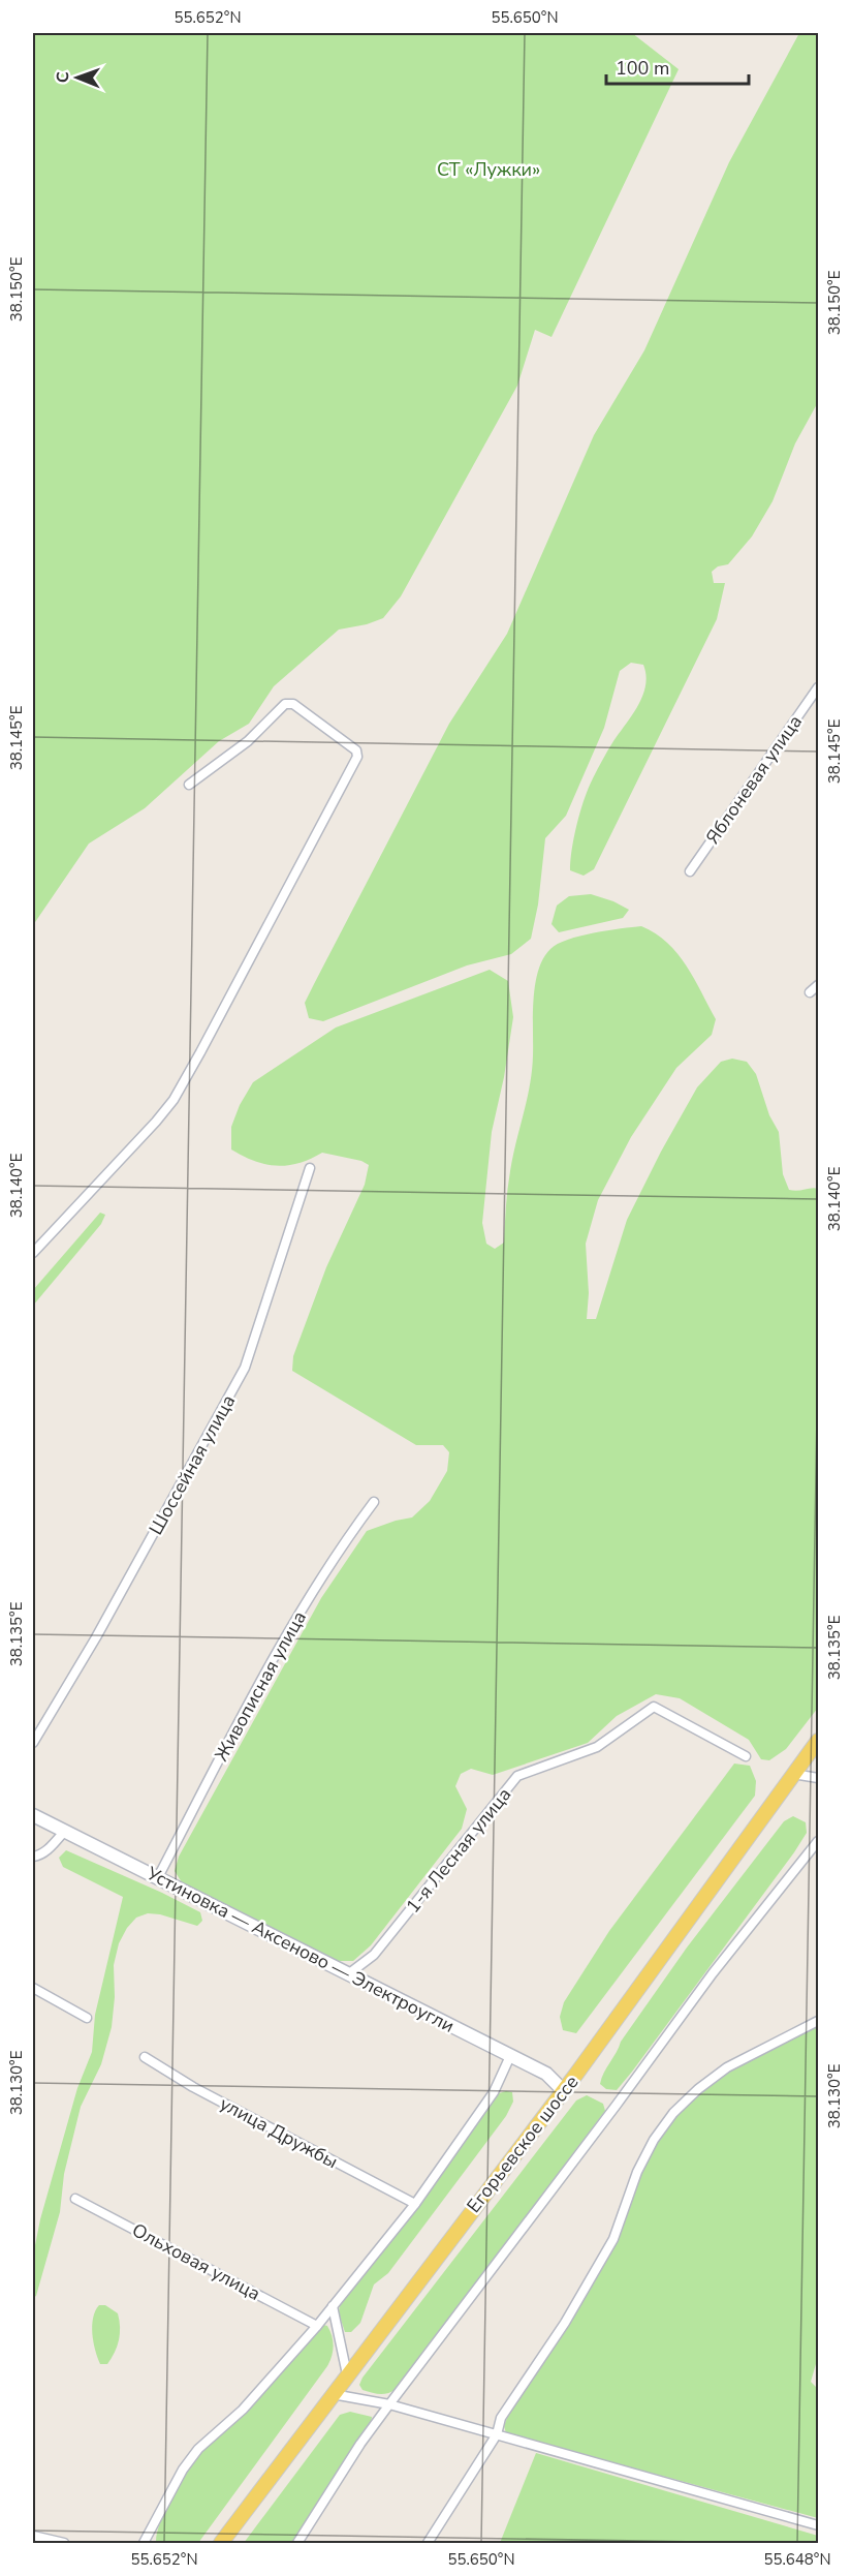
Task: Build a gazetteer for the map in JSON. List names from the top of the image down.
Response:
{
  "streets": {
    "main road": ["Устиновка — Аксеново — Электроугли", "Егорьевское шоссе"],
    "street": [
      "Яблоневая улица",
      "Шоссейная улица",
      "Живописная улица",
      "1-я Лесная улица",
      "улица Дружбы",
      "Ольховая улица"
    ]
  },
  "crossings": [
    ["Живописная улица", "Устиновка — Аксеново — Электроугли"],
    ["1-я Лесная улица", "Устиновка — Аксеново — Электроугли"],
    ["Устиновка — Аксеново — Электроугли", "Егорьевское шоссе"]
  ],
  "parks": ["СТ «Лужки»"],
  "scale_bar": "100 m",
  "north": "left",
  "coordinates": [
    "55.652°N",
    "55.650°N",
    "38.150°E",
    "38.145°E",
    "38.140°E",
    "38.135°E",
    "38.130°E",
    "55.648°N"
  ]
}
